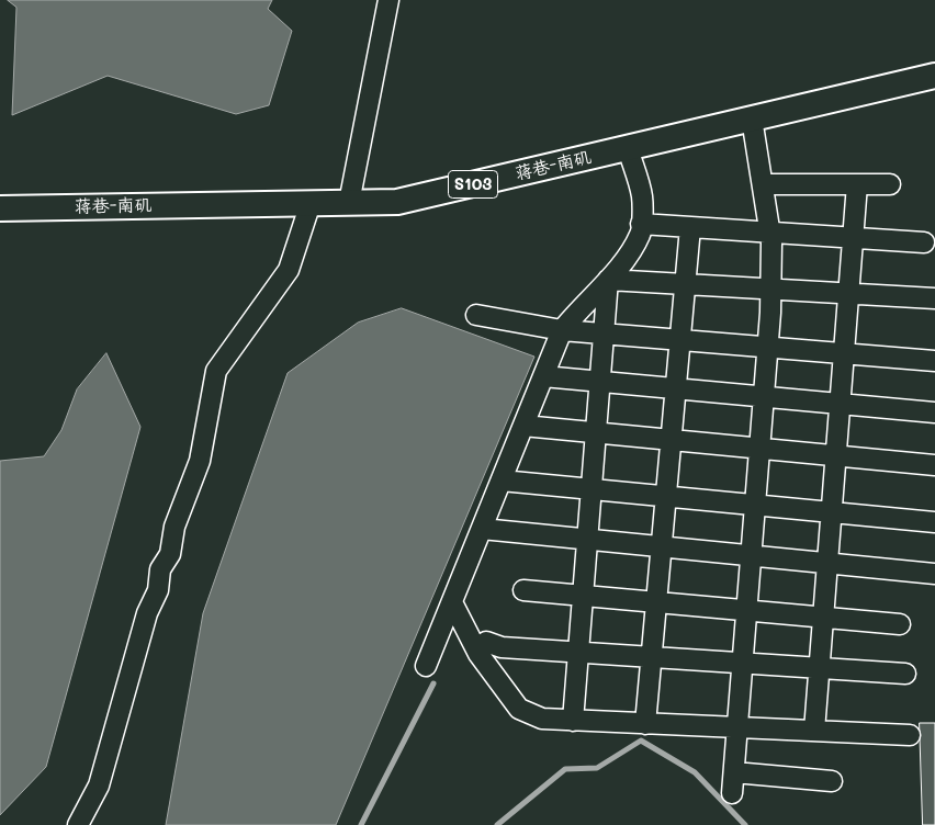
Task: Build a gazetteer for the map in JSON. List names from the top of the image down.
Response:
{
  "streets": {
    "main road": ["蒋巷-南矶", "S103"]
  }
}
